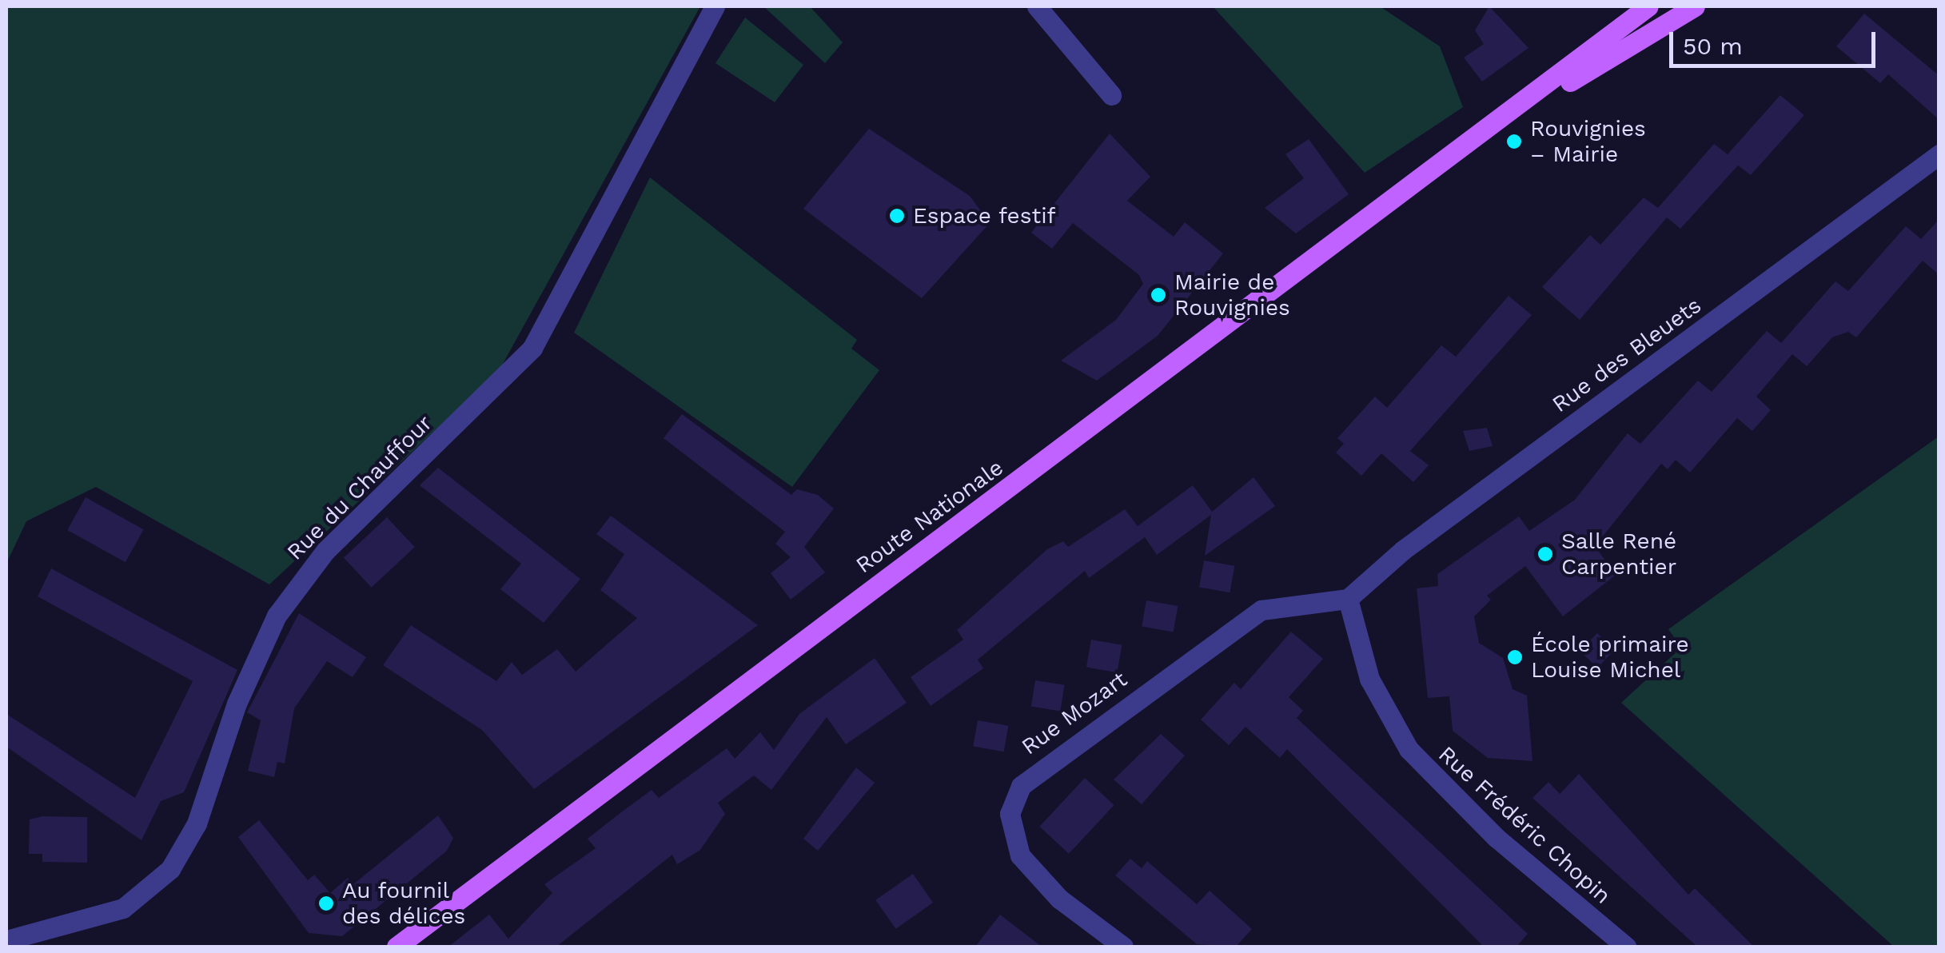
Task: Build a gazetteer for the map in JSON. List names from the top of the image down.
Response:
{
  "streets": {
    "main road": ["Route Nationale"],
    "street": [
      "Rue des Bleuets",
      "Rue du Chauffour",
      "Rue Mozart",
      "Rue Frédéric Chopin"
    ]
  },
  "crossings": [
    ["Rue des Bleuets", "Rue Mozart"],
    ["Rue des Bleuets", "Rue Frédéric Chopin"],
    ["Rue Mozart", "Rue Frédéric Chopin"]
  ],
  "places": [
    "Rouvignies – Mairie",
    "Espace festif",
    "Mairie de Rouvignies",
    "Salle René Carpentier",
    "École primaire Louise Michel",
    "Au fournil des délices"
  ],
  "scale_bar": "50 m"
}
